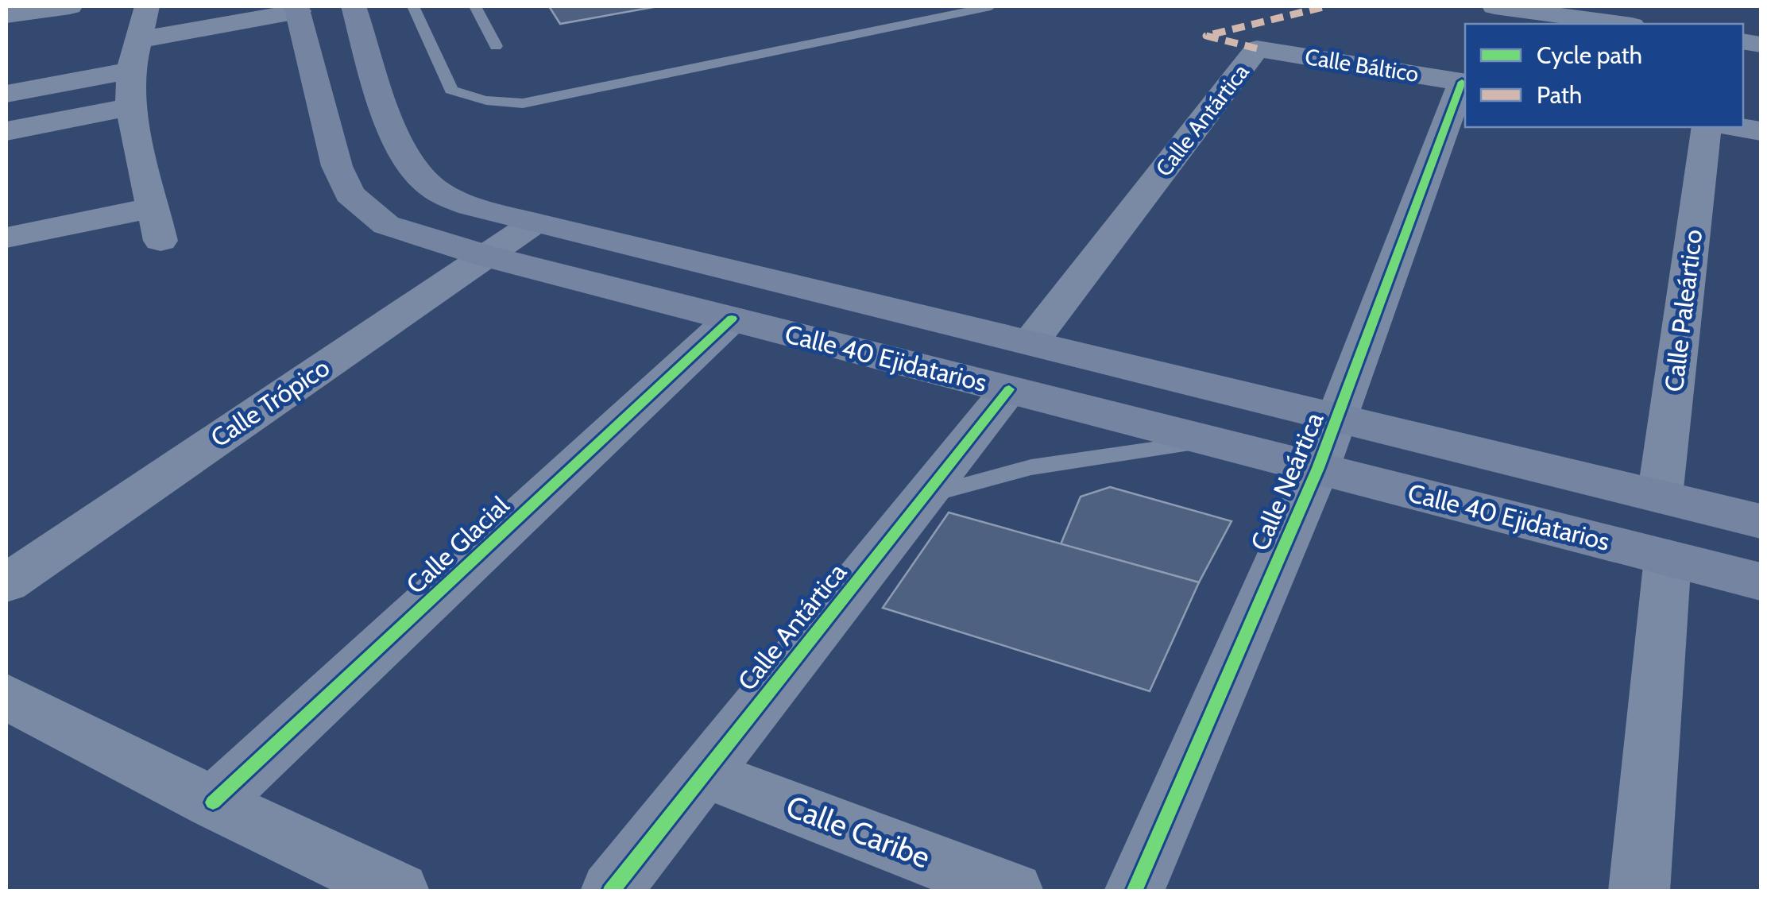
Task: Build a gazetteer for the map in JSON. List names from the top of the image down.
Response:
{
  "streets": {
    "main road": ["Calle 40 Ejidatarios"],
    "street": [
      "Calle Báltico",
      "Calle Antártica",
      "Calle Paleártico",
      "Calle Trópico",
      "Calle Neártica",
      "Calle Glacial",
      "Calle Caribe"
    ]
  },
  "crossings": [
    ["Calle Báltico", "Calle Antártica"],
    ["Calle Báltico", "Calle Neártica"],
    ["Calle Antártica", "Calle 40 Ejidatarios"],
    ["Calle Antártica", "Calle Caribe"],
    ["Calle Paleártico", "Calle 40 Ejidatarios"],
    ["Calle 40 Ejidatarios", "Calle Trópico"],
    ["Calle 40 Ejidatarios", "Calle Neártica"],
    ["Calle 40 Ejidatarios", "Calle Glacial"]
  ],
  "legend": ["Cycle path", "Path"]
}
